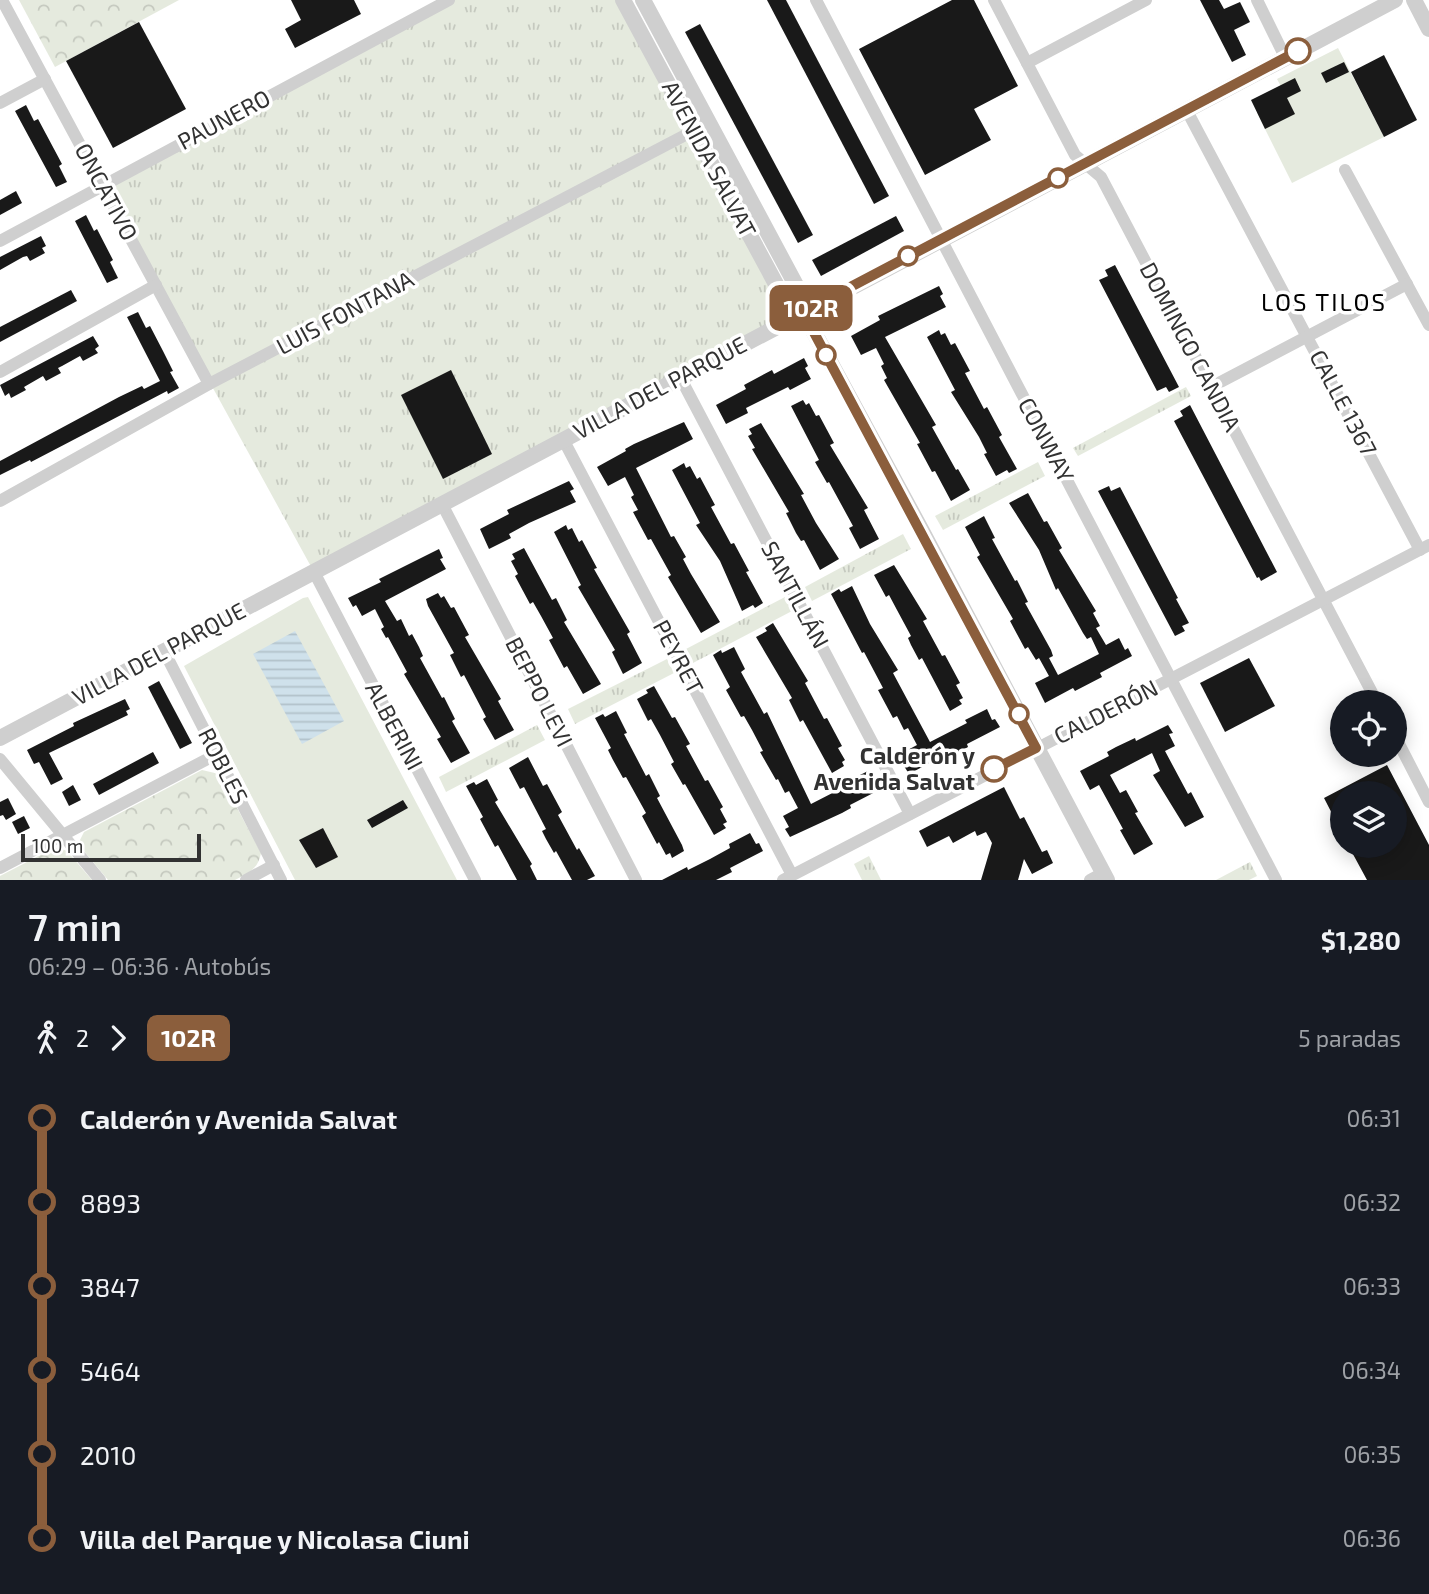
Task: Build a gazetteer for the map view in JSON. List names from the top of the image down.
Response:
{
  "streets": {
    "street": [
      "PAUNERO",
      "AVENIDA SALVAT",
      "ONCATIVO",
      "LUIS FONTANA",
      "DOMINGO CANDIA",
      "VILLA DEL PARQUE",
      "CALLE 1367",
      "CONWAY",
      "SANTILLÁN",
      "PEYRET",
      "BEPPO LEVI",
      "CALDERÓN",
      "ALBERINI",
      "ROBLES"
    ]
  },
  "crossings": [
    ["PAUNERO", "ONCATIVO"],
    ["AVENIDA SALVAT", "LUIS FONTANA"],
    ["AVENIDA SALVAT", "VILLA DEL PARQUE"],
    ["AVENIDA SALVAT", "CALDERÓN"],
    ["ONCATIVO", "LUIS FONTANA"],
    ["DOMINGO CANDIA", "VILLA DEL PARQUE"],
    ["DOMINGO CANDIA", "CALDERÓN"],
    ["VILLA DEL PARQUE", "CALLE 1367"],
    ["VILLA DEL PARQUE", "CONWAY"],
    ["VILLA DEL PARQUE", "SANTILLÁN"],
    ["VILLA DEL PARQUE", "PEYRET"],
    ["VILLA DEL PARQUE", "BEPPO LEVI"],
    ["VILLA DEL PARQUE", "ALBERINI"],
    ["VILLA DEL PARQUE", "ROBLES"],
    ["CALLE 1367", "CALDERÓN"],
    ["CONWAY", "CALDERÓN"],
    ["SANTILLÁN", "CALDERÓN"],
    ["PEYRET", "CALDERÓN"]
  ],
  "districts": ["LOS TILOS"],
  "places": ["Calderón y Avenida Salvat"],
  "lines": ["bus line 102R"],
  "scale_bar": "100 m",
  "page": {
    "on_map": "102R",
    "scale": "100 m",
    "heading": ["7 min", "06:29 – 06:36 · Autobús", "$1,280"],
    "legs": ["2", "102R", "5 paradas"],
    "list": [
      {
        "name": "Calderón y Avenida Salvat",
        "value": "06:31"
      },
      {
        "name": "8893",
        "value": "06:32"
      },
      {
        "name": "3847",
        "value": "06:33"
      },
      {
        "name": "5464",
        "value": "06:34"
      },
      {
        "name": "2010",
        "value": "06:35"
      },
      {
        "name": "Villa del Parque y Nicolasa Ciuni",
        "value": "06:36"
      }
    ]
  }
}
